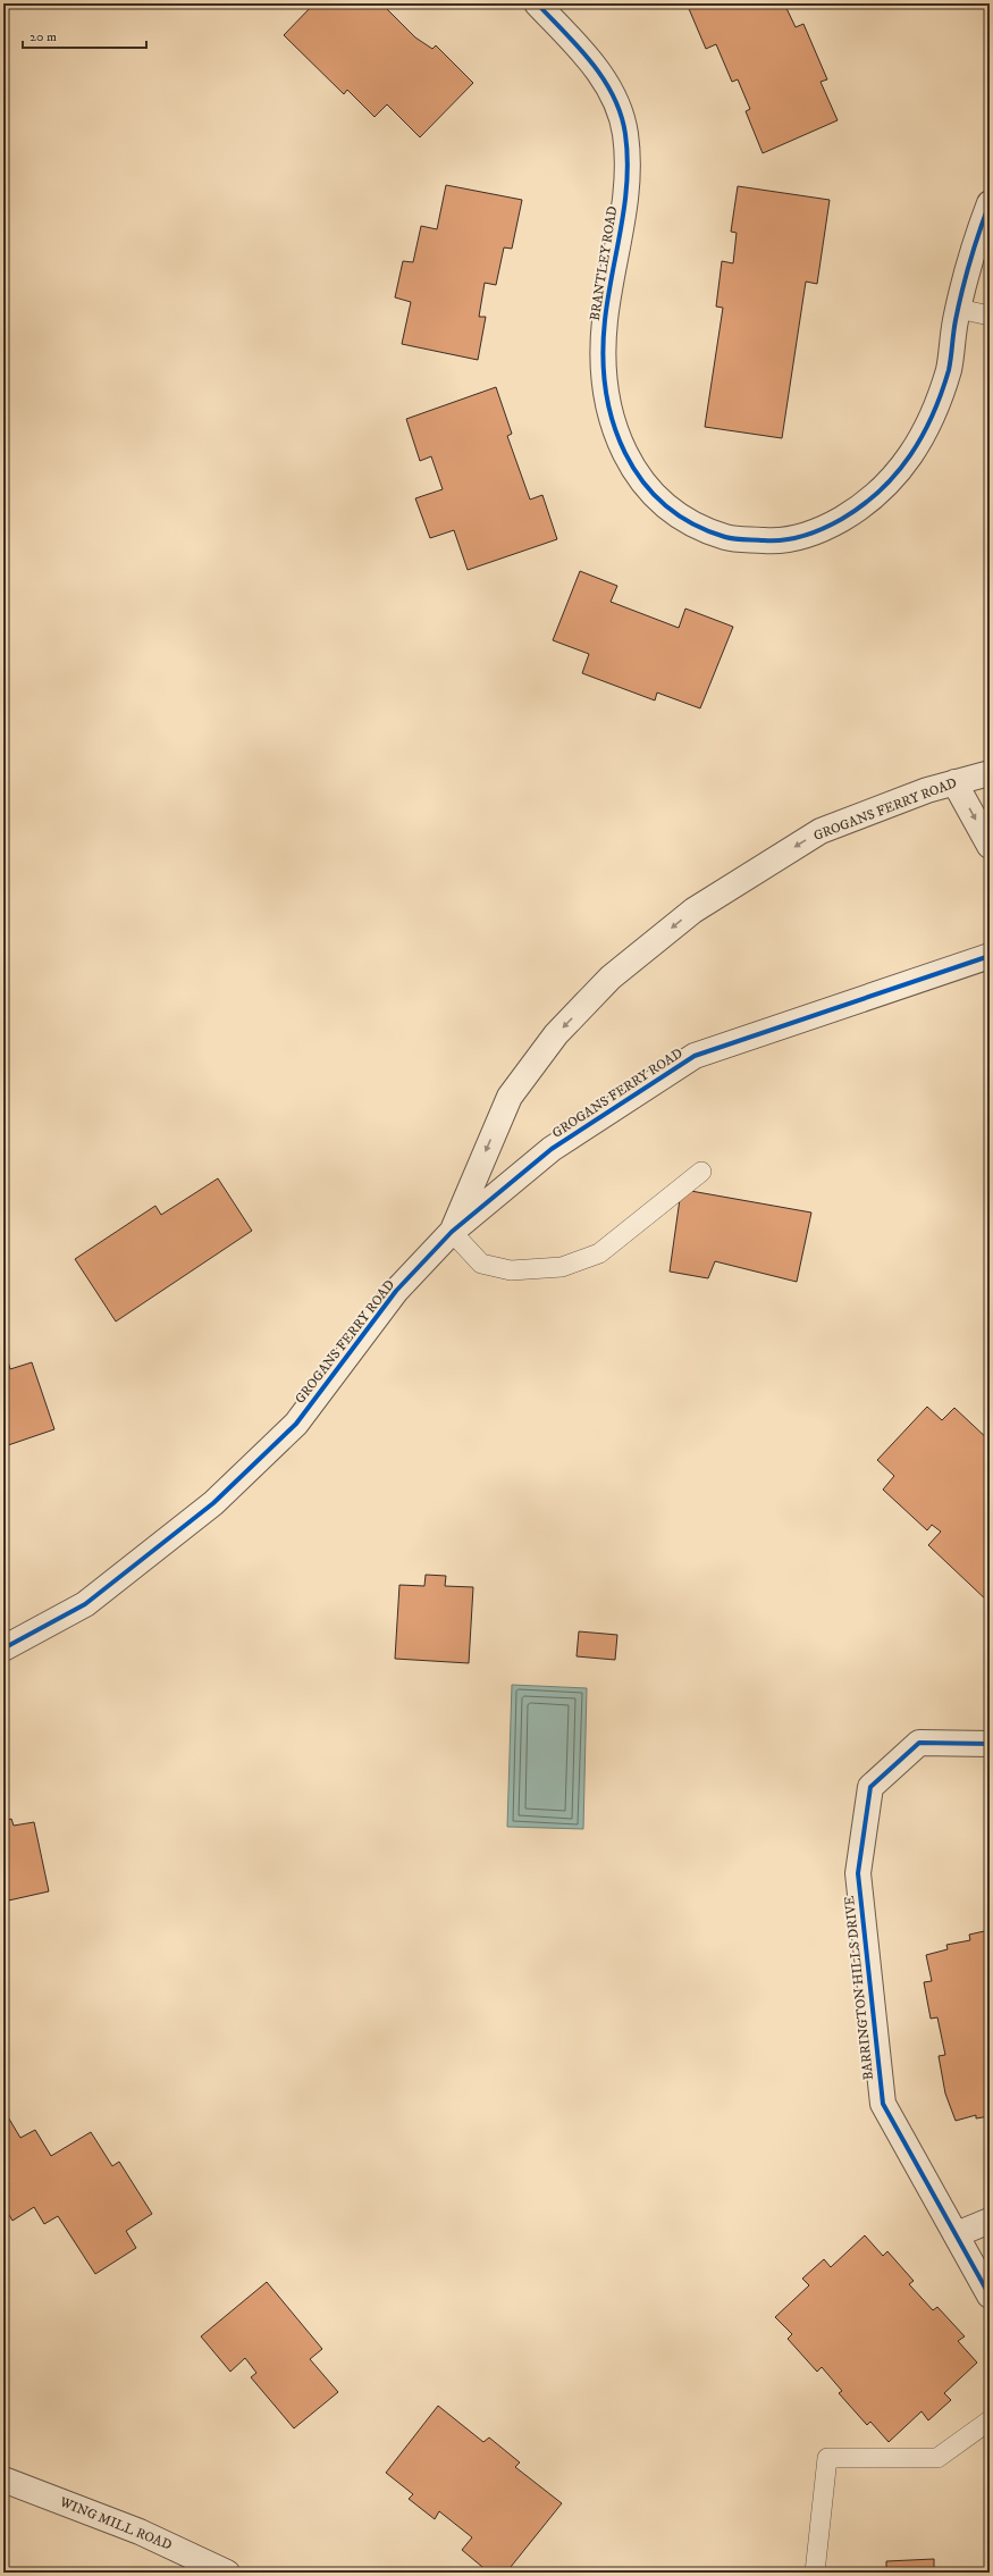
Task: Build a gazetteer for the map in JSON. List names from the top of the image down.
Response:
{
  "streets": {
    "street": [
      "BRANTLEY ROAD",
      "GROGANS FERRY ROAD",
      "BARRINGTON HILLS DRIVE",
      "WING MILL ROAD"
    ]
  },
  "scale_bar": "20 m"
}
